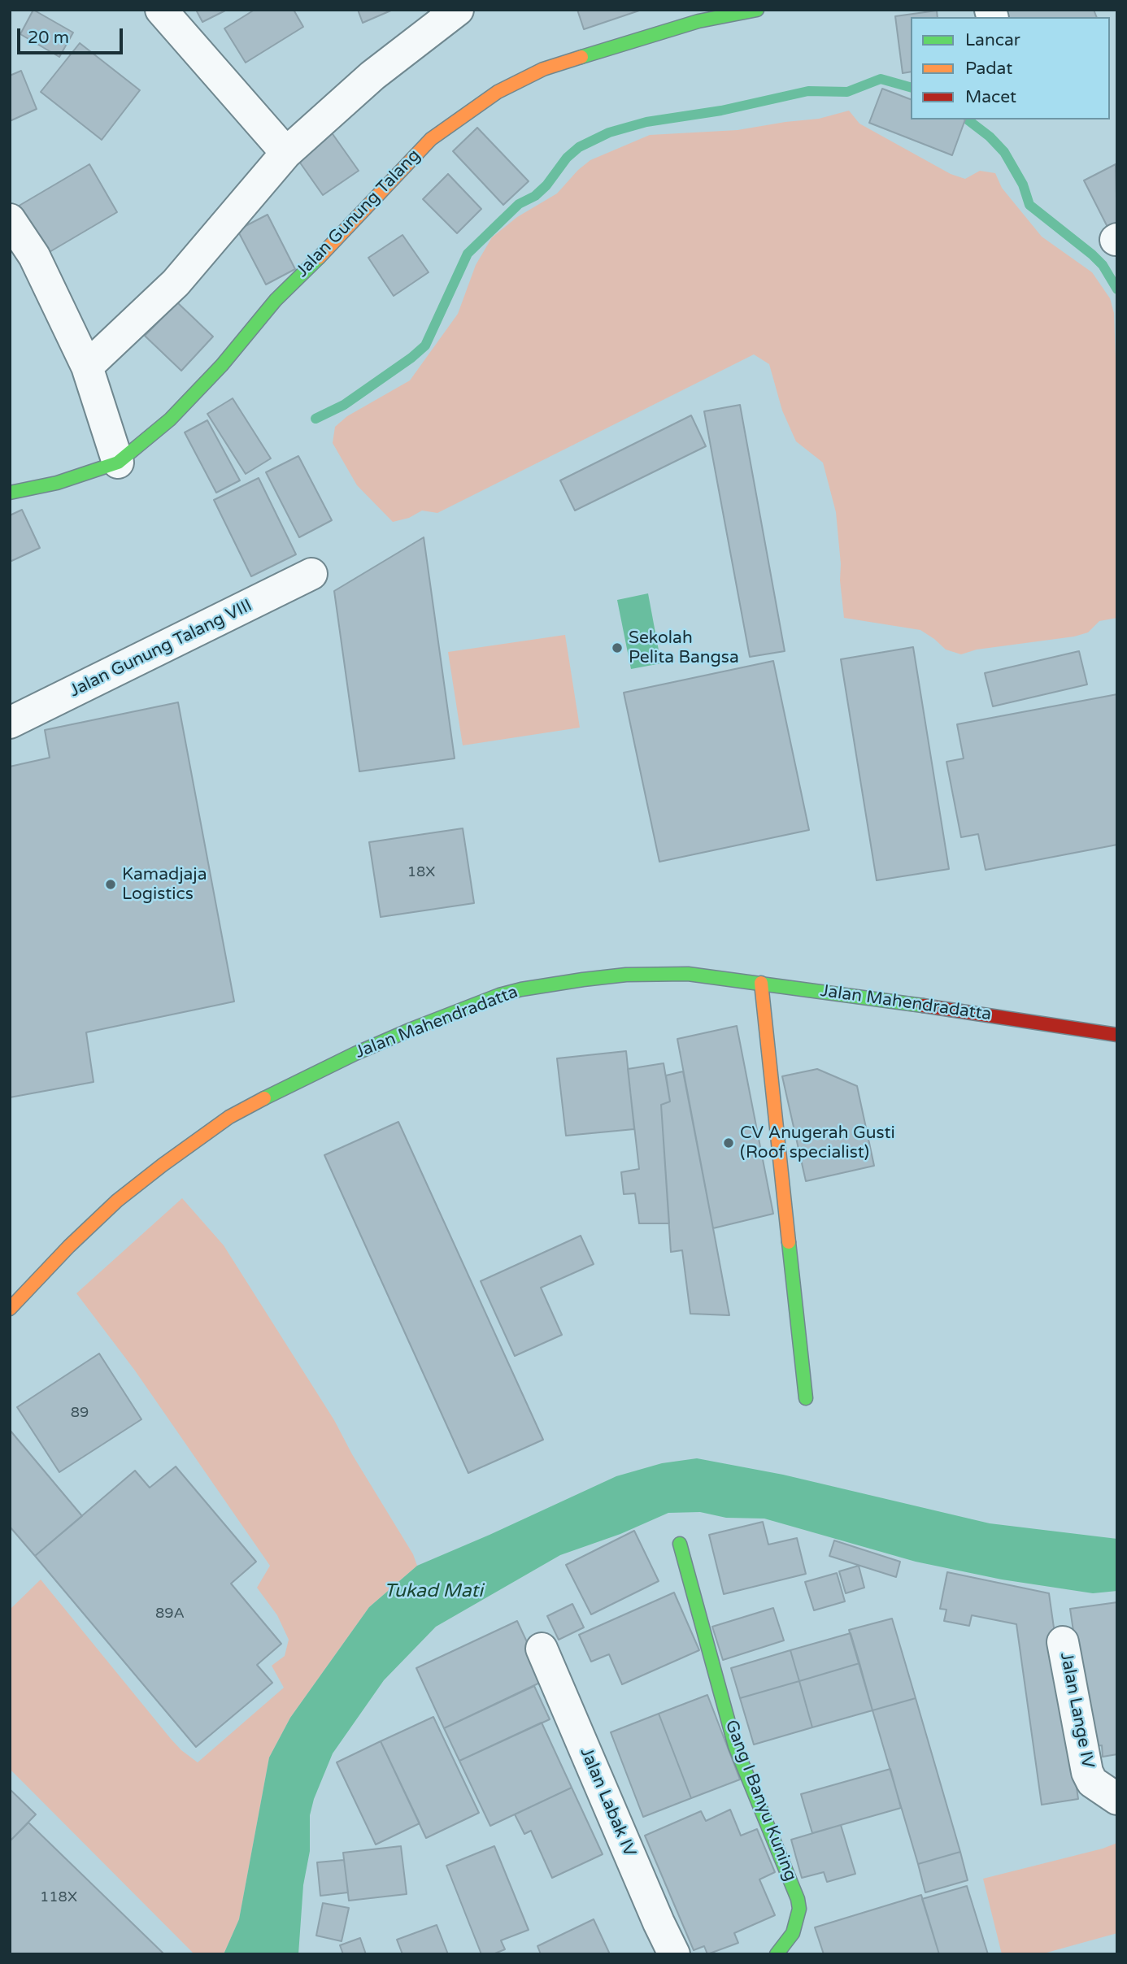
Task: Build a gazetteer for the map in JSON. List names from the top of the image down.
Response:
{
  "streets": {
    "main road": ["Jalan Gunung Talang", "Jalan Mahendradatta", "Gang I Banyu Kuning"],
    "street": ["Jalan Gunung Talang VIII", "Jalan Lange IV", "Jalan Labak IV"]
  },
  "water": ["Tukad Mati"],
  "places": ["Sekolah Pelita Bangsa", "Kamadjaja Logistics", "CV Anugerah Gusti (Roof specialist)"],
  "house_numbers": [
    "18X",
    "89",
    "89A",
    "118X"
  ],
  "legend": ["Lancar", "Padat", "Macet"],
  "scale_bar": "20 m"
}
